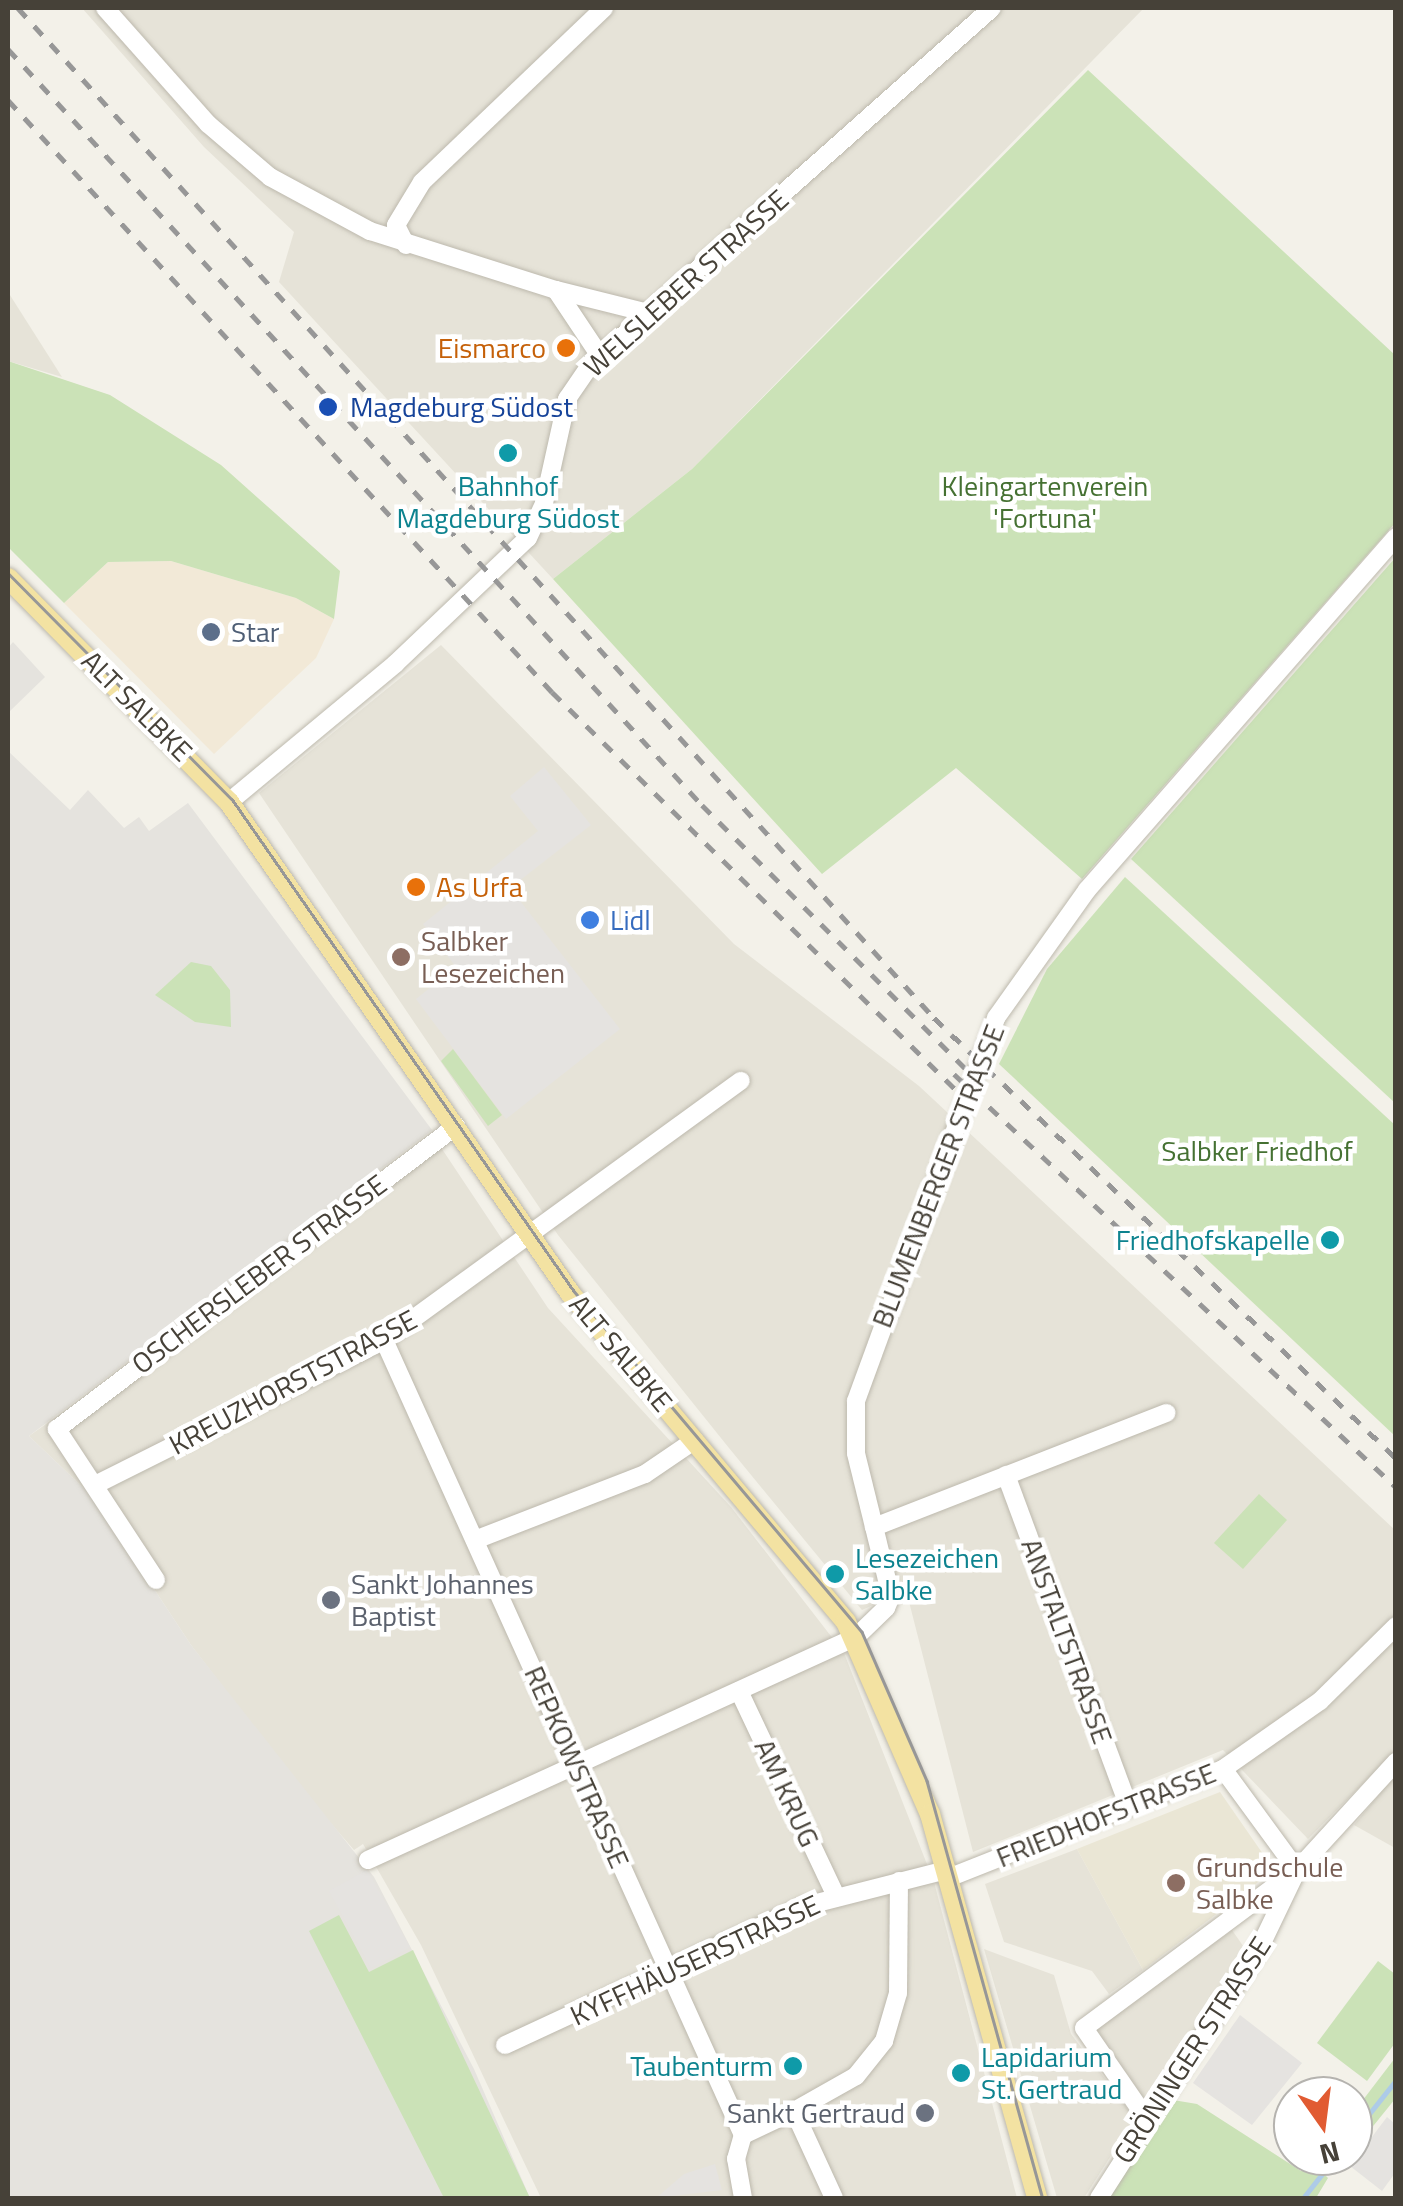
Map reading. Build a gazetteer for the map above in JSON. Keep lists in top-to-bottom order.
{
  "streets": {
    "main road": ["ALT SALBKE"],
    "street": [
      "WELSLEBER STRASSE",
      "BLUMENBERGER STRASSE",
      "OSCHERSLEBER STRASSE",
      "KREUZHORSTSTRASSE",
      "ANSTALTSTRASSE",
      "REPKOWSTRASSE",
      "AM KRUG",
      "FRIEDHOFSTRASSE",
      "KYFFHÄUSERSTRASSE",
      "GRÖNINGER STRASSE"
    ]
  },
  "crossings": [
    ["WELSLEBER STRASSE", "ALT SALBKE"],
    ["ALT SALBKE", "BLUMENBERGER STRASSE"],
    ["ALT SALBKE", "OSCHERSLEBER STRASSE"],
    ["ALT SALBKE", "KREUZHORSTSTRASSE"],
    ["ALT SALBKE", "FRIEDHOFSTRASSE"],
    ["ALT SALBKE", "KYFFHÄUSERSTRASSE"],
    ["OSCHERSLEBER STRASSE", "KREUZHORSTSTRASSE"],
    ["KREUZHORSTSTRASSE", "REPKOWSTRASSE"],
    ["ANSTALTSTRASSE", "FRIEDHOFSTRASSE"],
    ["REPKOWSTRASSE", "KYFFHÄUSERSTRASSE"],
    ["AM KRUG", "KYFFHÄUSERSTRASSE"],
    ["FRIEDHOFSTRASSE", "KYFFHÄUSERSTRASSE"]
  ],
  "parks": ["Kleingartenverein 'Fortuna'", "Salbker Friedhof"],
  "places": [
    "Eismarco",
    "Magdeburg Südost",
    "Bahnhof Magdeburg Südost",
    "Star",
    "As Urfa",
    "Lidl",
    "Salbker Lesezeichen",
    "Friedhofskapelle",
    "Lesezeichen Salbke",
    "Sankt Johannes Baptist",
    "Grundschule Salbke",
    "Taubenturm",
    "Lapidarium St. Gertraud",
    "Sankt Gertraud"
  ],
  "north": "bottom"
}
